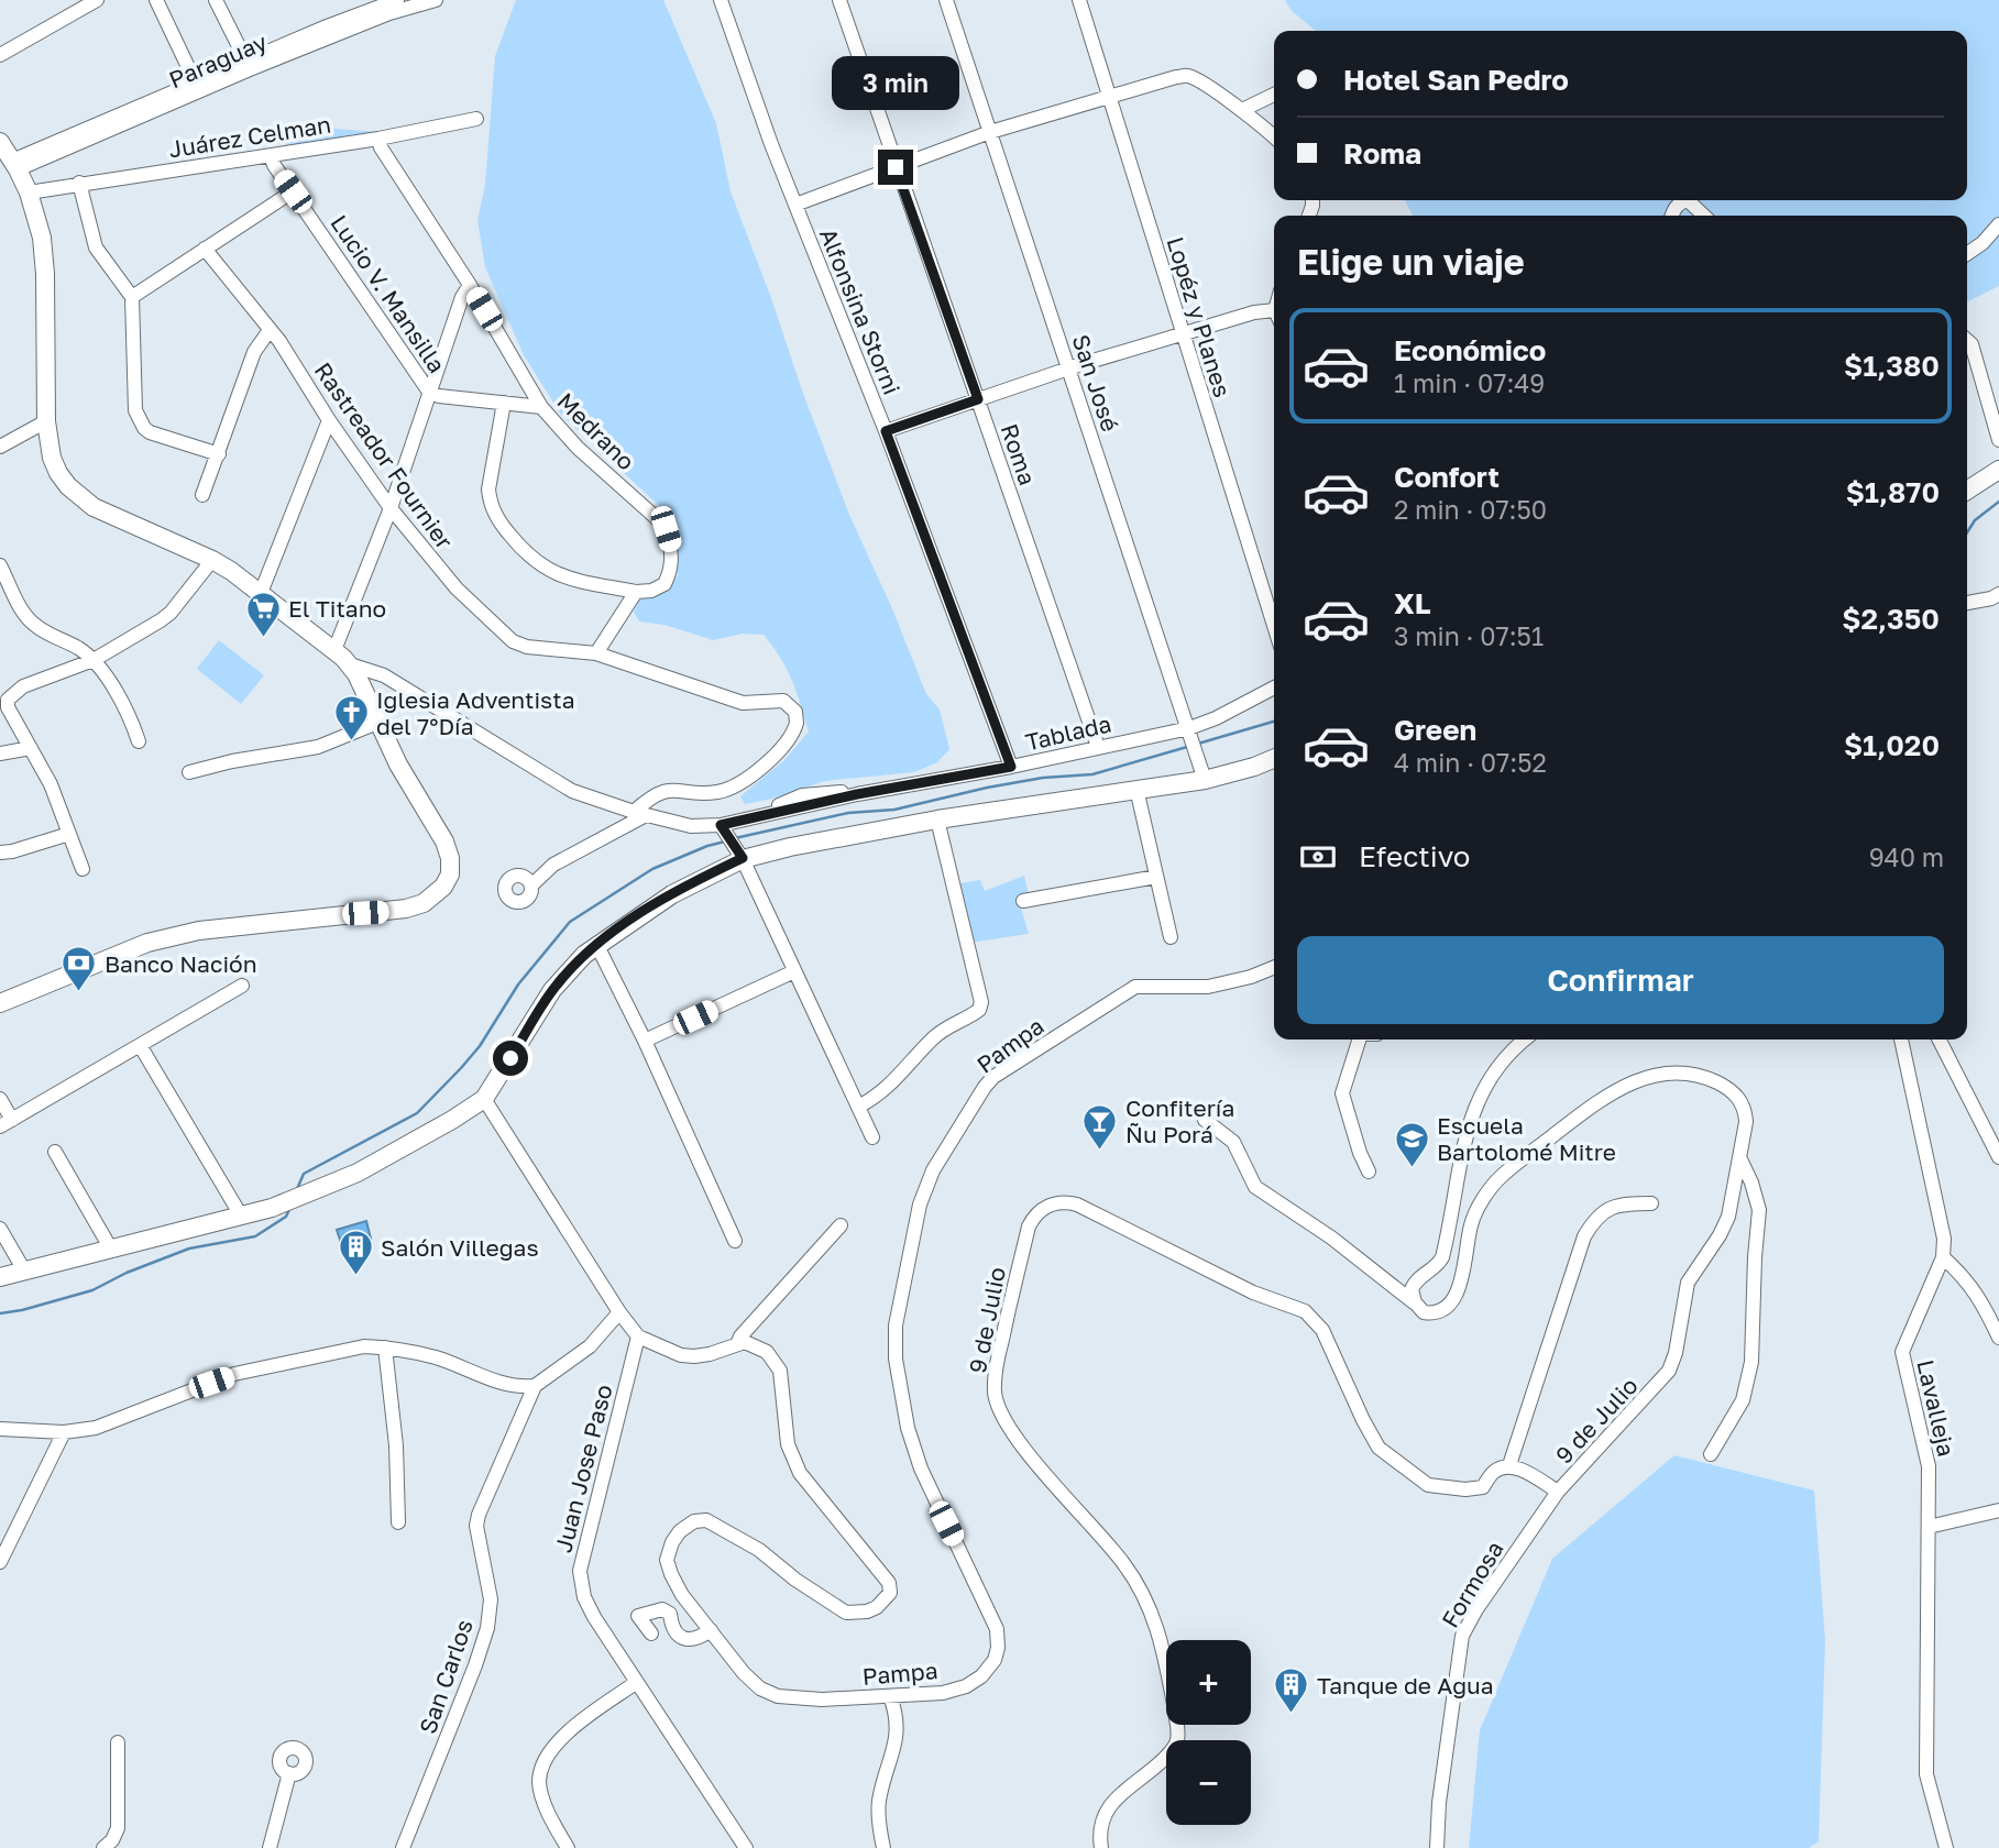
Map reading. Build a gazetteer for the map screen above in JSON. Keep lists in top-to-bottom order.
{
  "streets": {
    "street": [
      "Paraguay",
      "Juárez Celman",
      "Lucio V. Mansilla",
      "Alfonsina Storni",
      "Lopéz y Planes",
      "San José",
      "Medrano",
      "Roma",
      "Rastreador Fournier",
      "Tablada",
      "Pampa",
      "9 de Julio",
      "Lavalleja",
      "Juan Jose Paso",
      "Formosa",
      "San Carlos"
    ]
  },
  "crossings": [
    ["Juárez Celman", "Lucio V. Mansilla"],
    ["Juárez Celman", "Medrano"],
    ["Lucio V. Mansilla", "Medrano"],
    ["Alfonsina Storni", "Tablada"],
    ["San José", "Tablada"],
    ["Roma", "Tablada"],
    ["Rastreador Fournier", "Tablada"],
    ["9 de Julio", "Formosa"]
  ],
  "places": {
    "supermarket": ["El Titano"],
    "church": ["Iglesia Adventista del 7°Día"],
    "bank": ["Banco Nación"],
    "bar": ["Confitería Ñu Porá"],
    "school or university": ["Escuela Bartolomé Mitre"],
    "building": ["Salón Villegas", "Tanque de Agua"]
  },
  "page": {
    "banner": ["Hotel San Pedro", "Roma"],
    "bubble": "3 min",
    "heading": "Elige un viaje",
    "list": [
      {
        "name": "Económico",
        "note": "1 min · 07:49",
        "value": "$1,380"
      },
      {
        "name": "Confort",
        "note": "2 min · 07:50",
        "value": "$1,870"
      },
      {
        "name": "XL",
        "note": "3 min · 07:51",
        "value": "$2,350"
      },
      {
        "name": "Green",
        "note": "4 min · 07:52",
        "value": "$1,020"
      }
    ],
    "pay": ["Efectivo", "940 m"],
    "buttons": "Confirmar",
    "map_buttons": ["+", "−"]
  }
}
